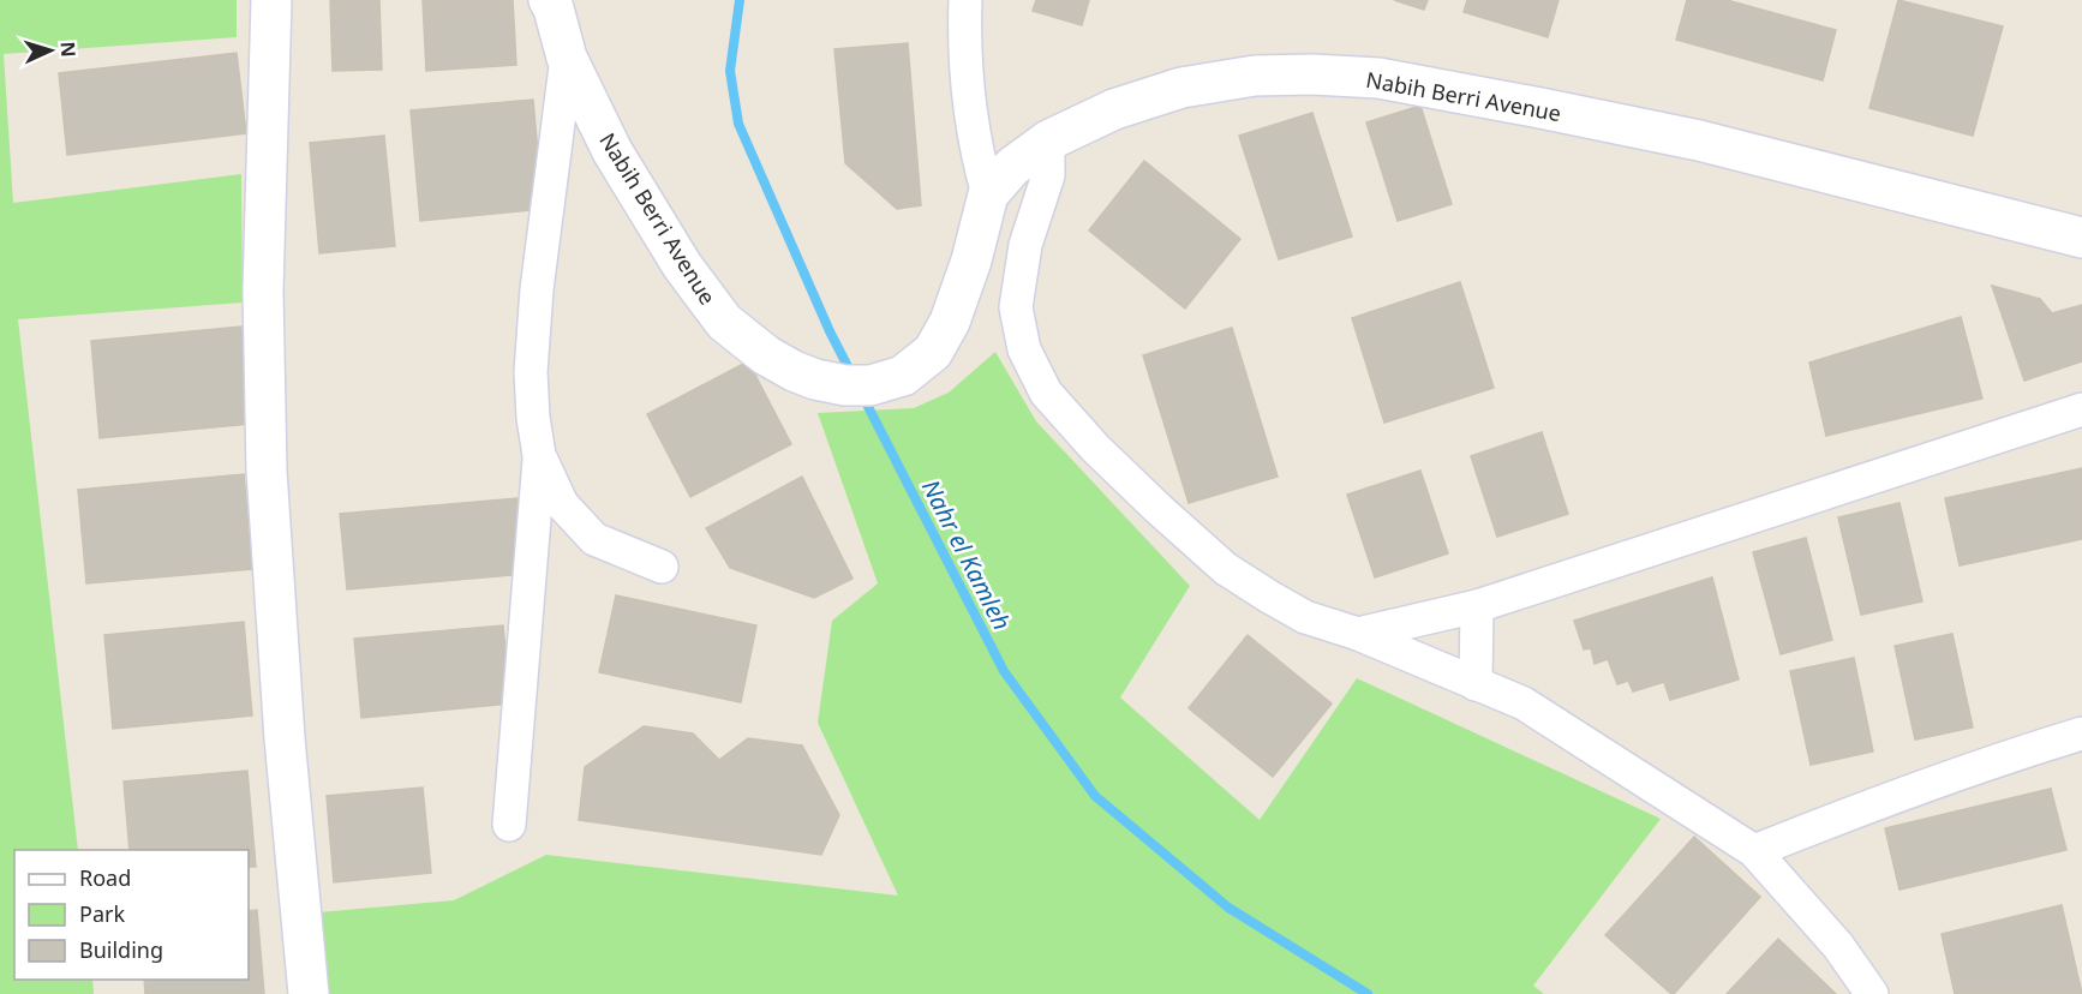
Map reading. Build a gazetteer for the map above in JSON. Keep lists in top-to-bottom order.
{
  "streets": {
    "street": ["Nabih Berri Avenue"]
  },
  "water": ["Nahr el Kamleh"],
  "legend": ["Road", "Park", "Building"],
  "north": "right"
}
